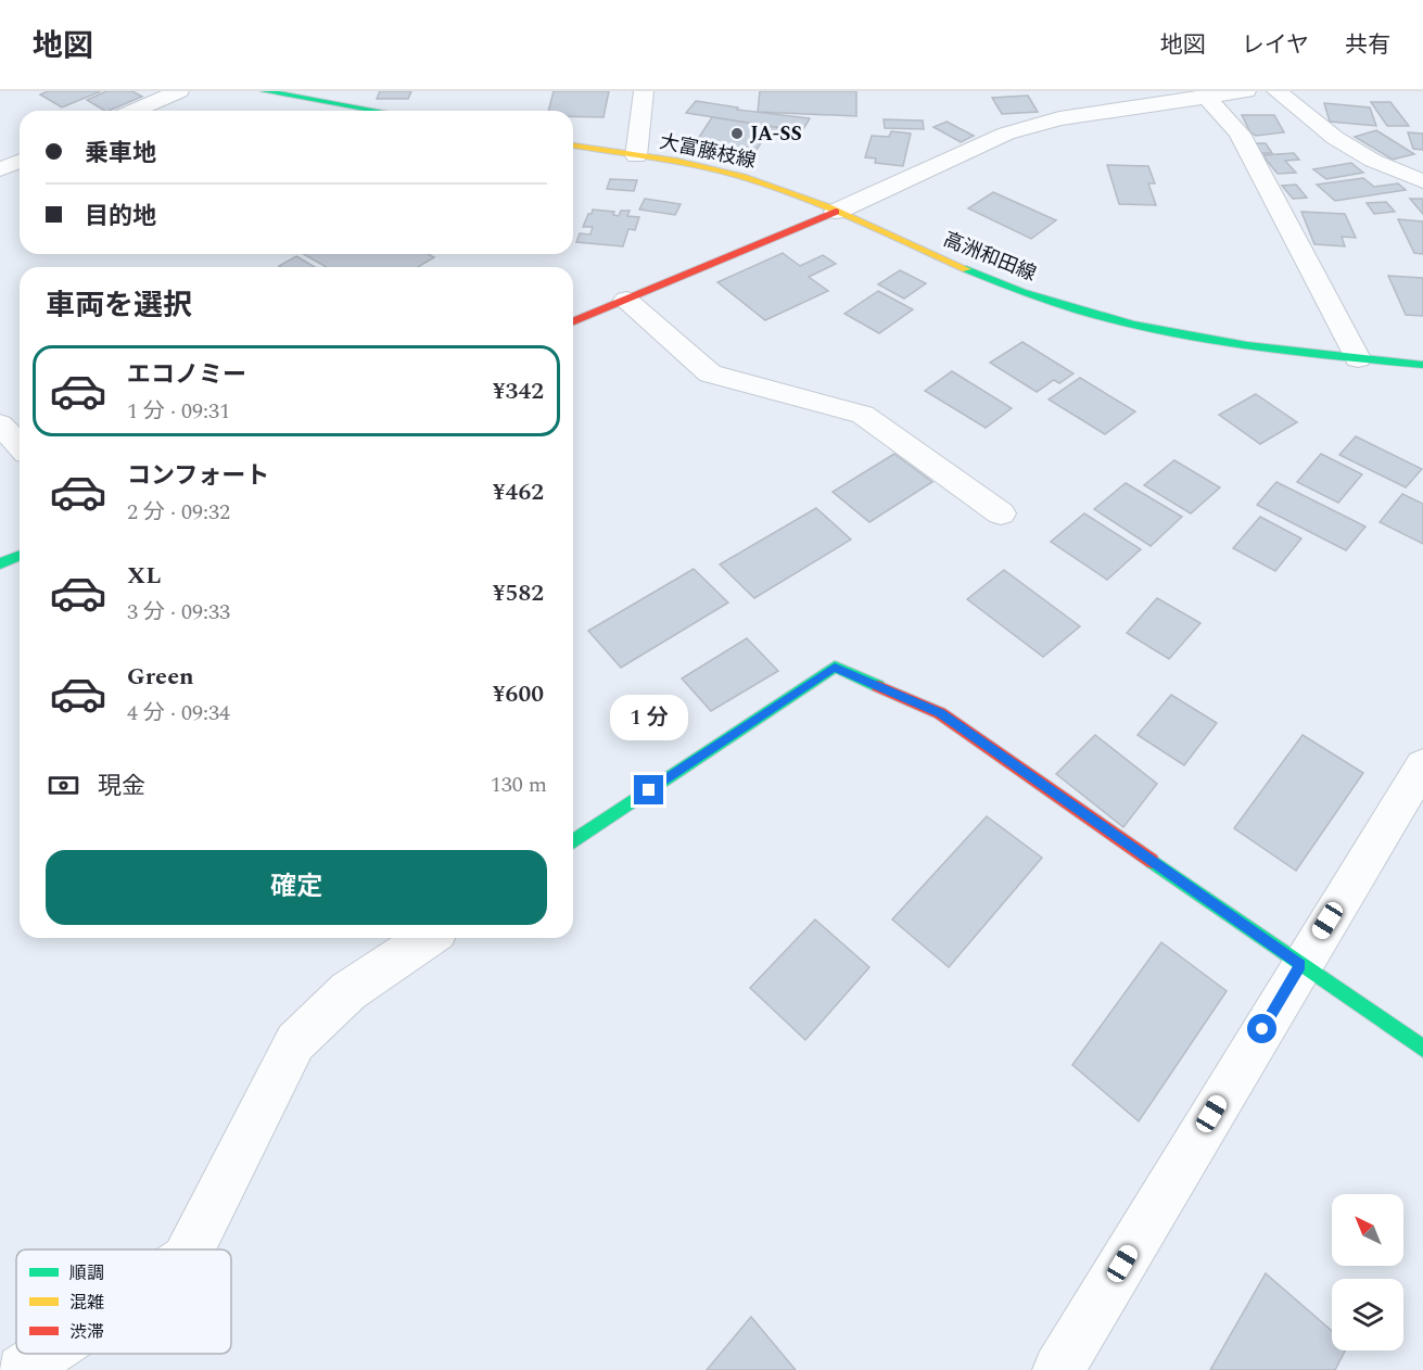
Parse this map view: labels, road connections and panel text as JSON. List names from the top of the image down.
{
  "streets": {
    "main road": ["大富藤枝線", "高洲和田線"]
  },
  "crossings": [
    ["大富藤枝線", "高洲和田線"]
  ],
  "places": ["JA-SS"],
  "legend": ["順調", "混雑", "渋滞"],
  "north": "top left",
  "page": {
    "header": "地図",
    "nav": ["地図", "レイヤ", "共有"],
    "banner": ["乗車地", "目的地"],
    "heading": "車両を選択",
    "list": [
      {
        "name": "エコノミー",
        "note": "1 分 · 09:31",
        "value": "¥342"
      },
      {
        "name": "コンフォート",
        "note": "2 分 · 09:32",
        "value": "¥462"
      },
      {
        "name": "XL",
        "note": "3 分 · 09:33",
        "value": "¥582"
      },
      {
        "name": "Green",
        "note": "4 分 · 09:34",
        "value": "¥600"
      }
    ],
    "bubble": "1 分",
    "pay": ["現金", "130 m"],
    "buttons": "確定"
  }
}
